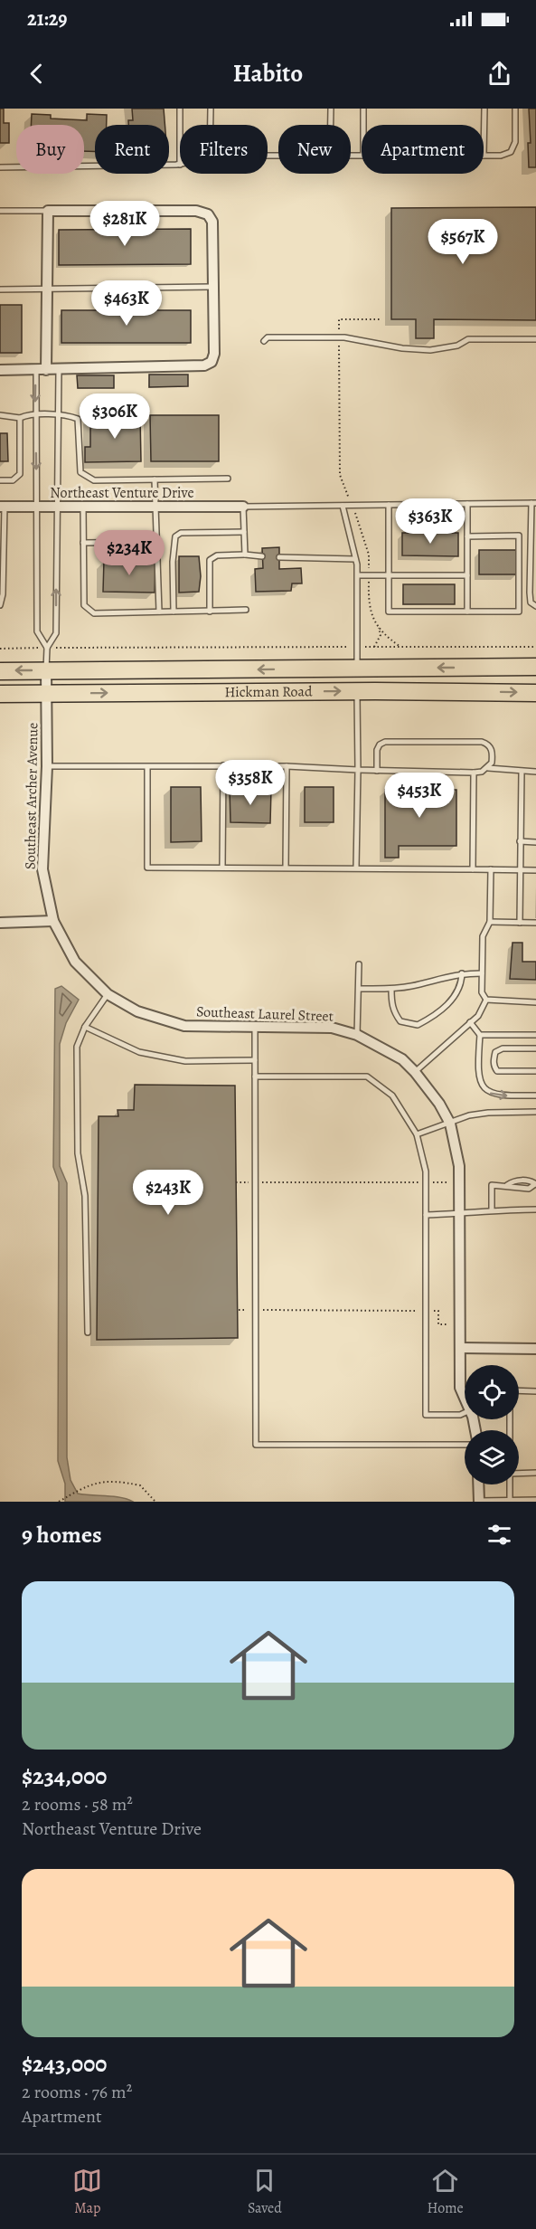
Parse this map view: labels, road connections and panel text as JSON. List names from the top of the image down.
{
  "streets": {
    "highway": ["Hickman Road"],
    "street": ["Northeast Venture Drive", "Southeast Archer Avenue", "Southeast Laurel Street"]
  },
  "crossings": [
    ["Hickman Road", "Southeast Archer Avenue"],
    ["Southeast Archer Avenue", "Southeast Laurel Street"]
  ],
  "page": {
    "status": "21:29",
    "header": "Habito",
    "chip": [
      "Buy",
      "Rent",
      "Filters",
      "New",
      "Apartment"
    ],
    "price": [
      "$281K",
      "$567K",
      "$463K",
      "$306K",
      "$363K",
      "$234K",
      "$358K",
      "$453K",
      "$243K"
    ],
    "heading": "9 homes",
    "list": [
      {
        "name": "$234,000",
        "note": "2 rooms · 58 m² · Northeast Venture Drive"
      },
      {
        "name": "$243,000",
        "note": "2 rooms · 76 m² · Apartment"
      }
    ],
    "tabs": ["Map", "Saved", "Home"]
  }
}
